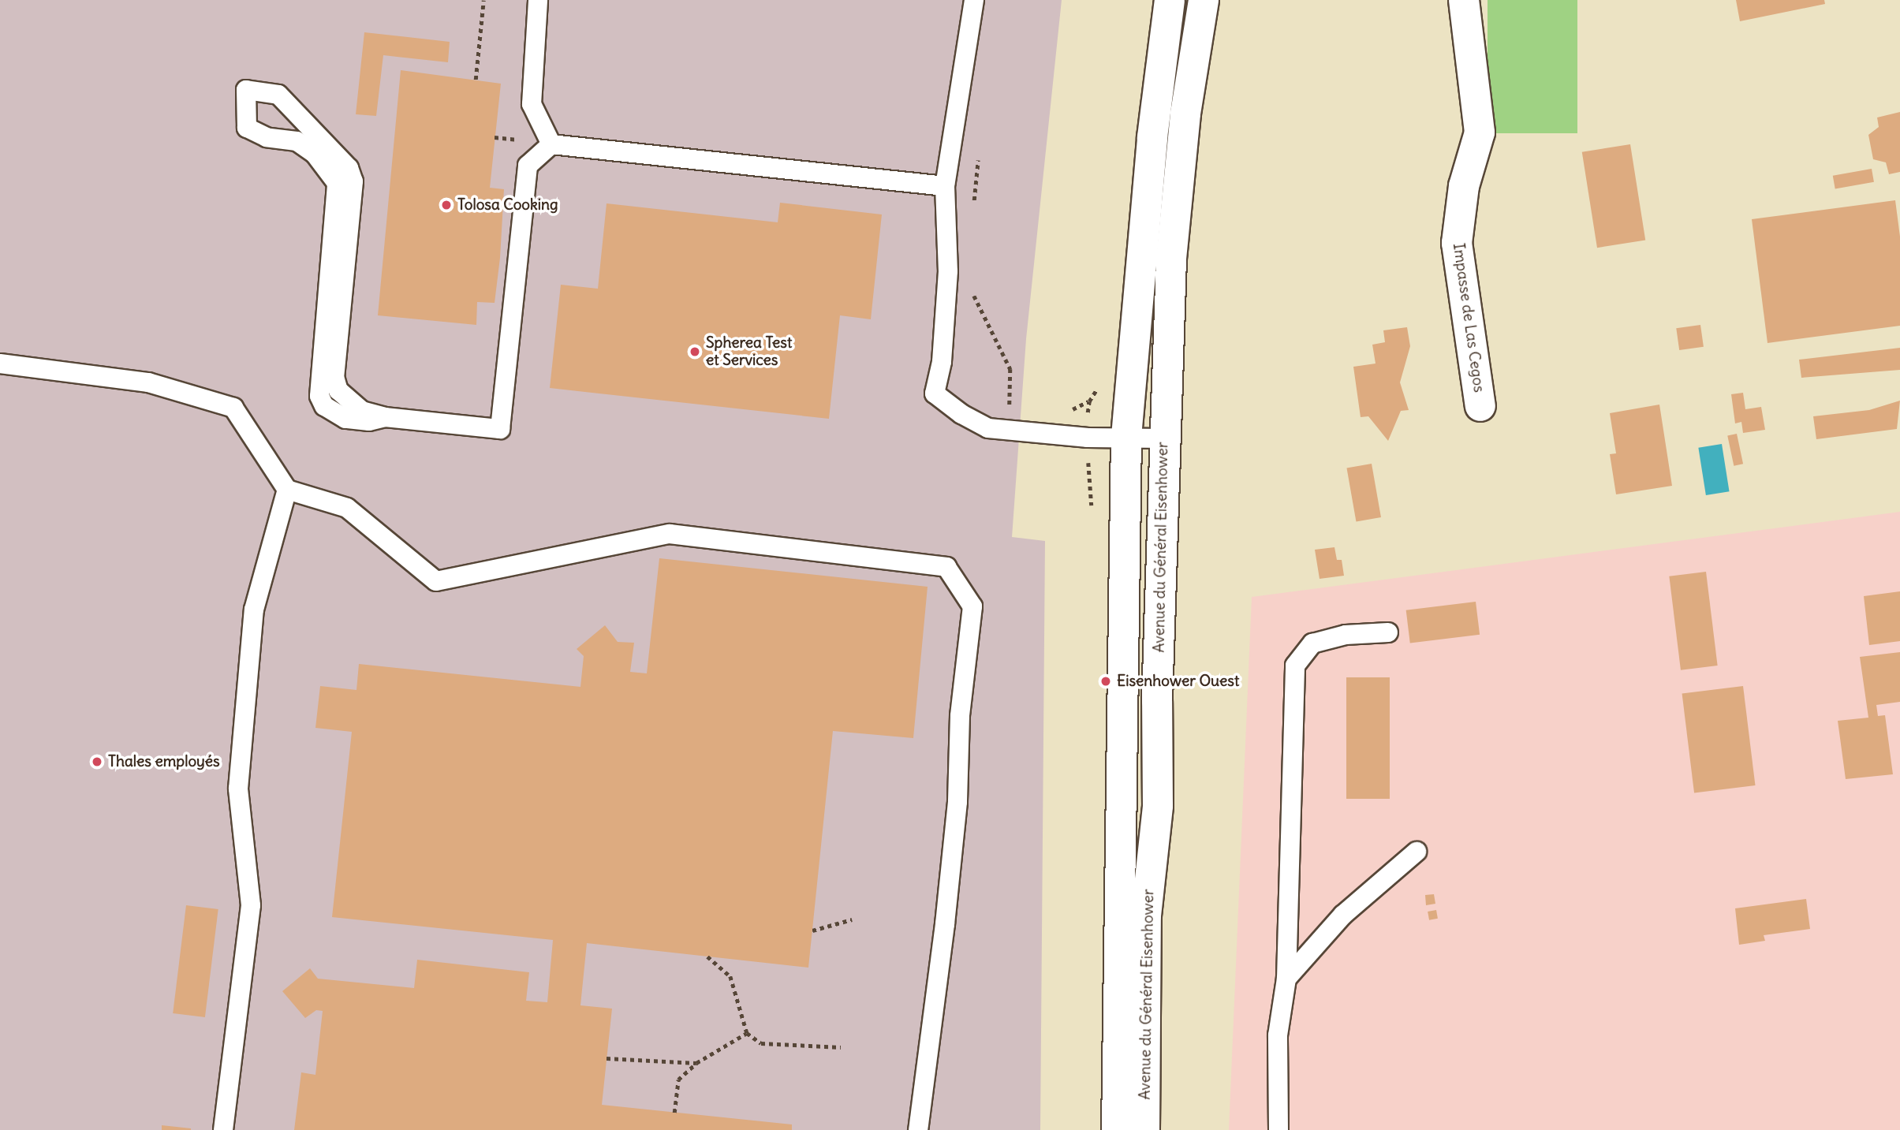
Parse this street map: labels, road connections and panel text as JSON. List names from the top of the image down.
{
  "streets": {
    "main road": ["Impasse de Las Cegos", "Avenue du Général Eisenhower"]
  },
  "places": [
    "Tolosa Cooking",
    "Spherea Test et Services",
    "Eisenhower Ouest",
    "Thales employés"
  ]
}
